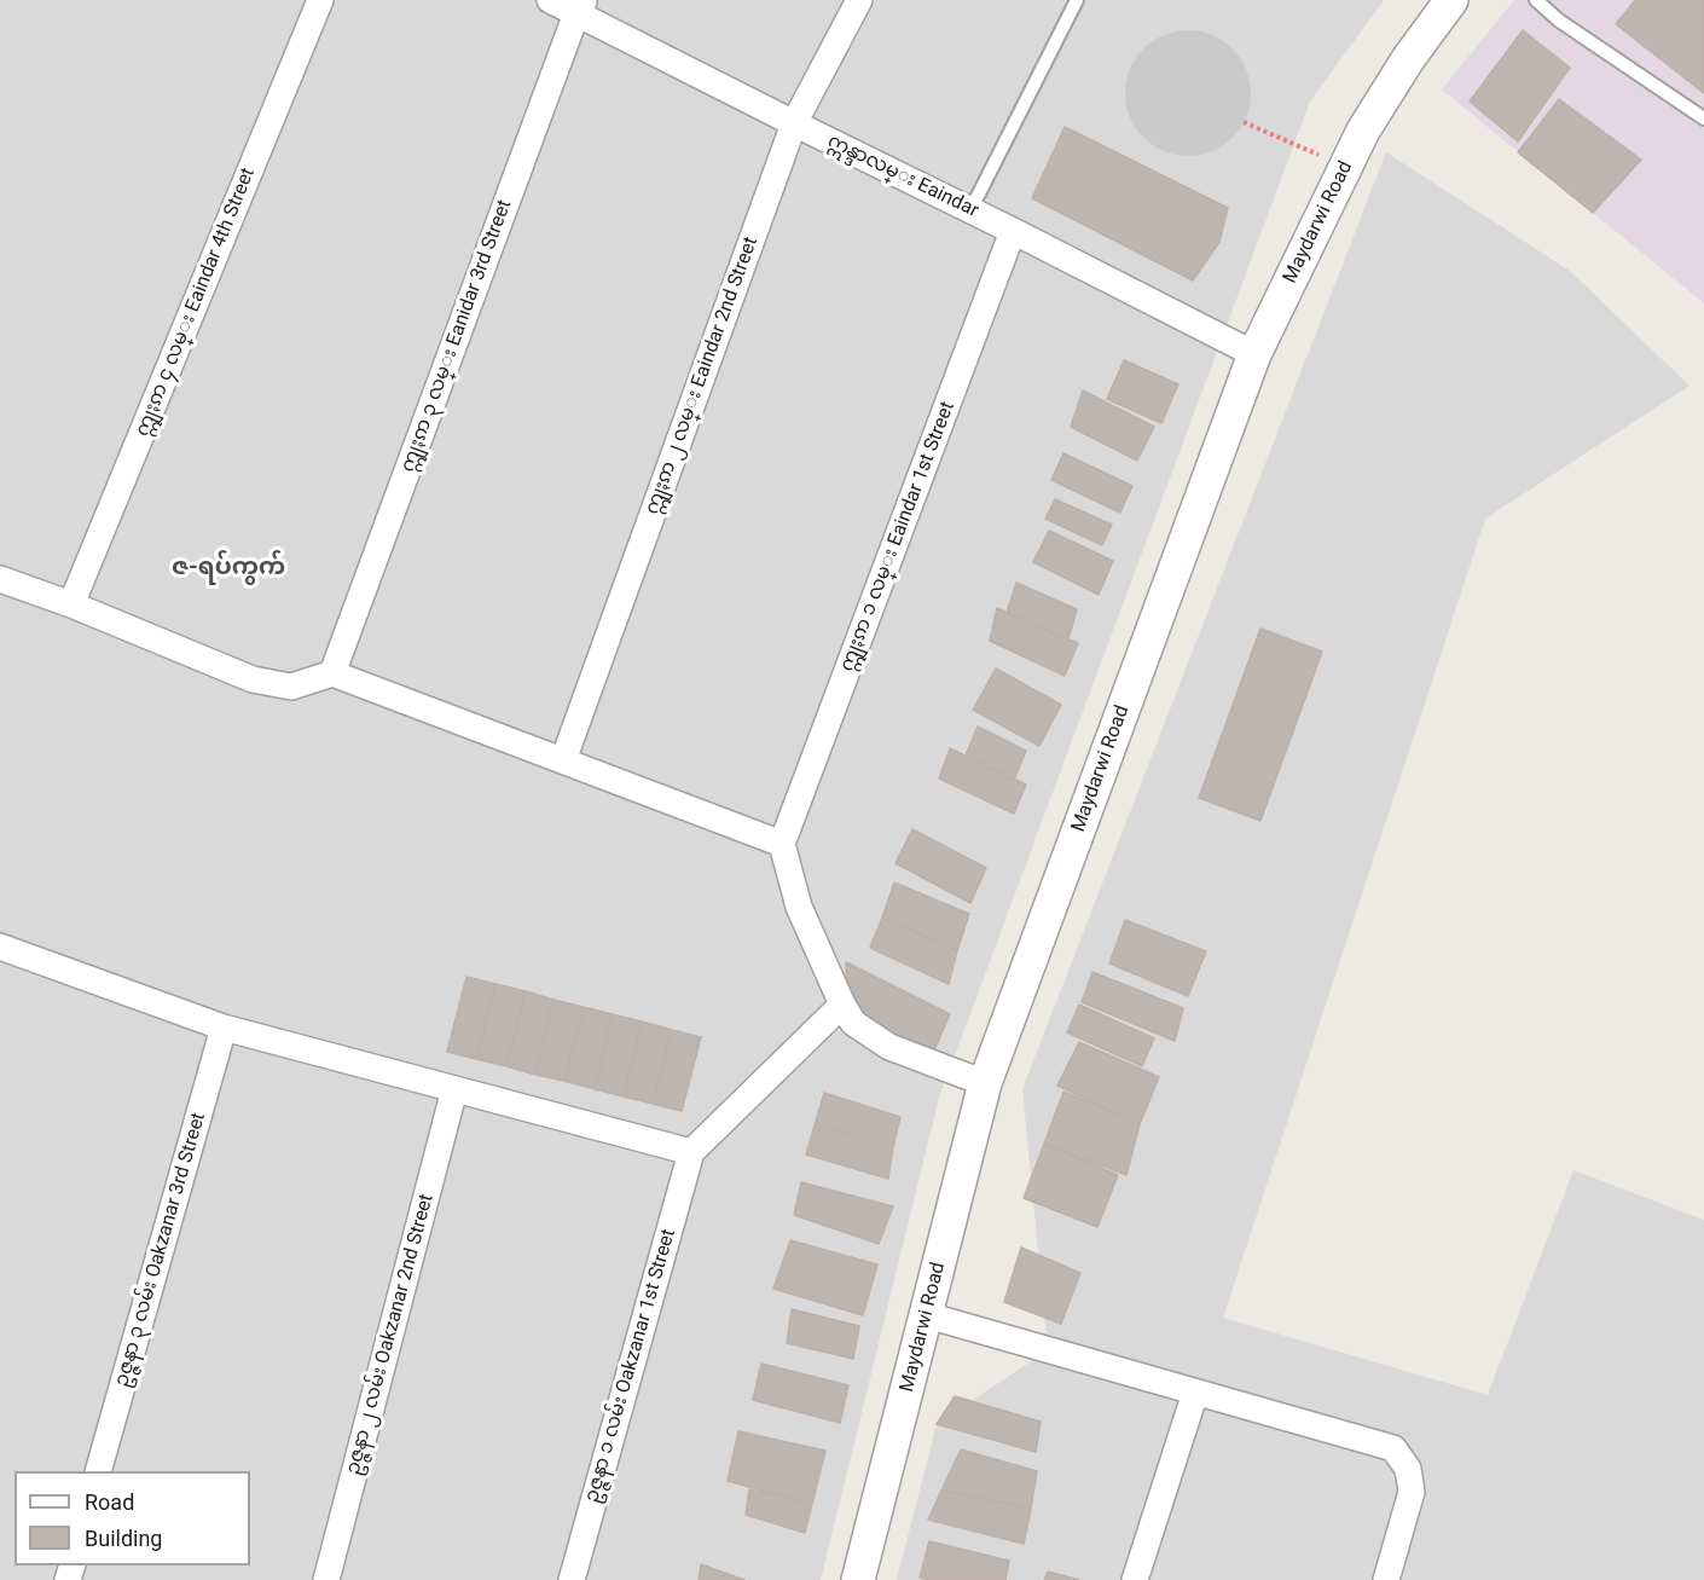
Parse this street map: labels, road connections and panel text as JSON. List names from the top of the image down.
{
  "streets": {
    "street": [
      "ဣန္ဒာလမ္း Eaindar",
      "Maydarwi Road",
      "ဣျႏၵာ ၄ လမ္း Eaindar 4th Street",
      "ဣျႏၵာ ၃ လမ္း Eanidar 3rd Street",
      "ဣျႏၵာ ၂ လမ္း Eaindar 2nd Street",
      "ဣျႏၵာ ၁ လမ္း Eaindar 1st Street",
      "ဥဇ္ဇနာ ၃ လမ်း Oakzanar 3rd Street",
      "ဥဇ္ဇနာ ၂ လမ်း Oakzanar 2nd Street",
      "ဥဇ္ဇနာ ၁ လမ်း Oakzanar 1st Street"
    ]
  },
  "crossings": [
    ["ဣန္ဒာလမ္း Eaindar", "Maydarwi Road"],
    ["ဣန္ဒာလမ္း Eaindar", "ဣျႏၵာ ၃ လမ္း Eanidar 3rd Street"],
    ["ဣန္ဒာလမ္း Eaindar", "ဣျႏၵာ ၂ လမ္း Eaindar 2nd Street"],
    ["ဣန္ဒာလမ္း Eaindar", "ဣျႏၵာ ၁ လမ္း Eaindar 1st Street"]
  ],
  "districts": ["ဇ-ရပ်ကွက်"],
  "legend": ["Road", "Building"]
}
